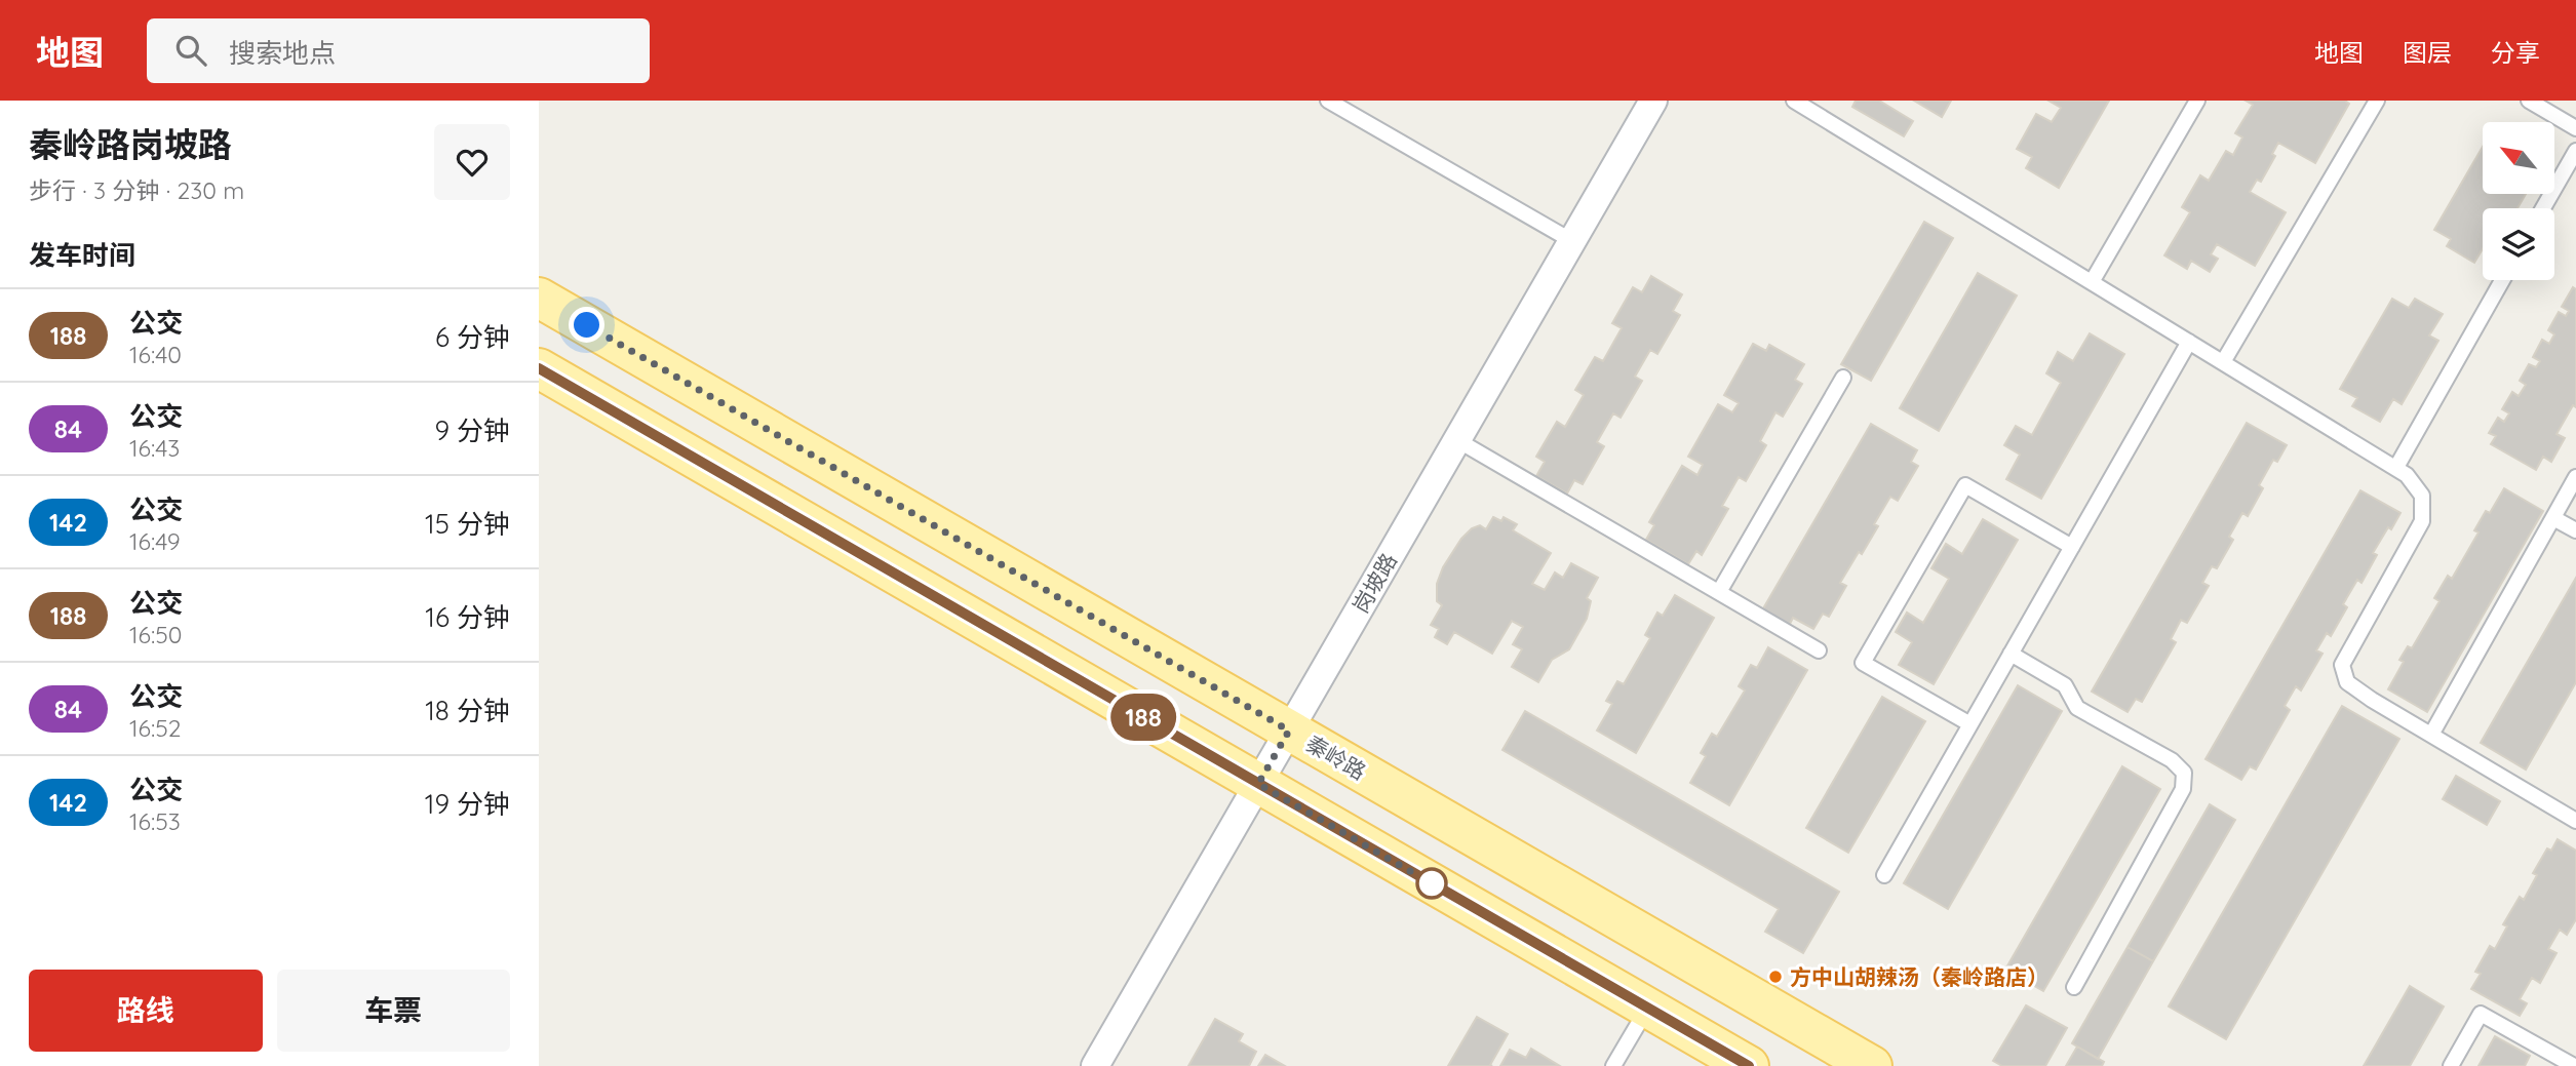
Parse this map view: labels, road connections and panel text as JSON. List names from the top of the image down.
{
  "streets": {
    "main road": ["秦岭路"],
    "street": ["岗坡路"]
  },
  "crossings": [
    ["岗坡路", "秦岭路"]
  ],
  "places": ["方中山胡辣汤（秦岭路店）"],
  "lines": ["bus line 188"],
  "north": "top left",
  "page": {
    "header": "地图",
    "search": "搜索地点",
    "nav": ["地图", "图层", "分享"],
    "heading": [
      ["秦岭路岗坡路", "步行 · 3 分钟 · 230 m"],
      "发车时间"
    ],
    "on_map": "188",
    "list": [
      {
        "mark": "188",
        "name": "公交",
        "note": "16:40",
        "value": "6 分钟"
      },
      {
        "mark": "84",
        "name": "公交",
        "note": "16:43",
        "value": "9 分钟"
      },
      {
        "mark": "142",
        "name": "公交",
        "note": "16:49",
        "value": "15 分钟"
      },
      {
        "mark": "188",
        "name": "公交",
        "note": "16:50",
        "value": "16 分钟"
      },
      {
        "mark": "84",
        "name": "公交",
        "note": "16:52",
        "value": "18 分钟"
      },
      {
        "mark": "142",
        "name": "公交",
        "note": "16:53",
        "value": "19 分钟"
      }
    ],
    "buttons": ["路线", "车票"]
  }
}
